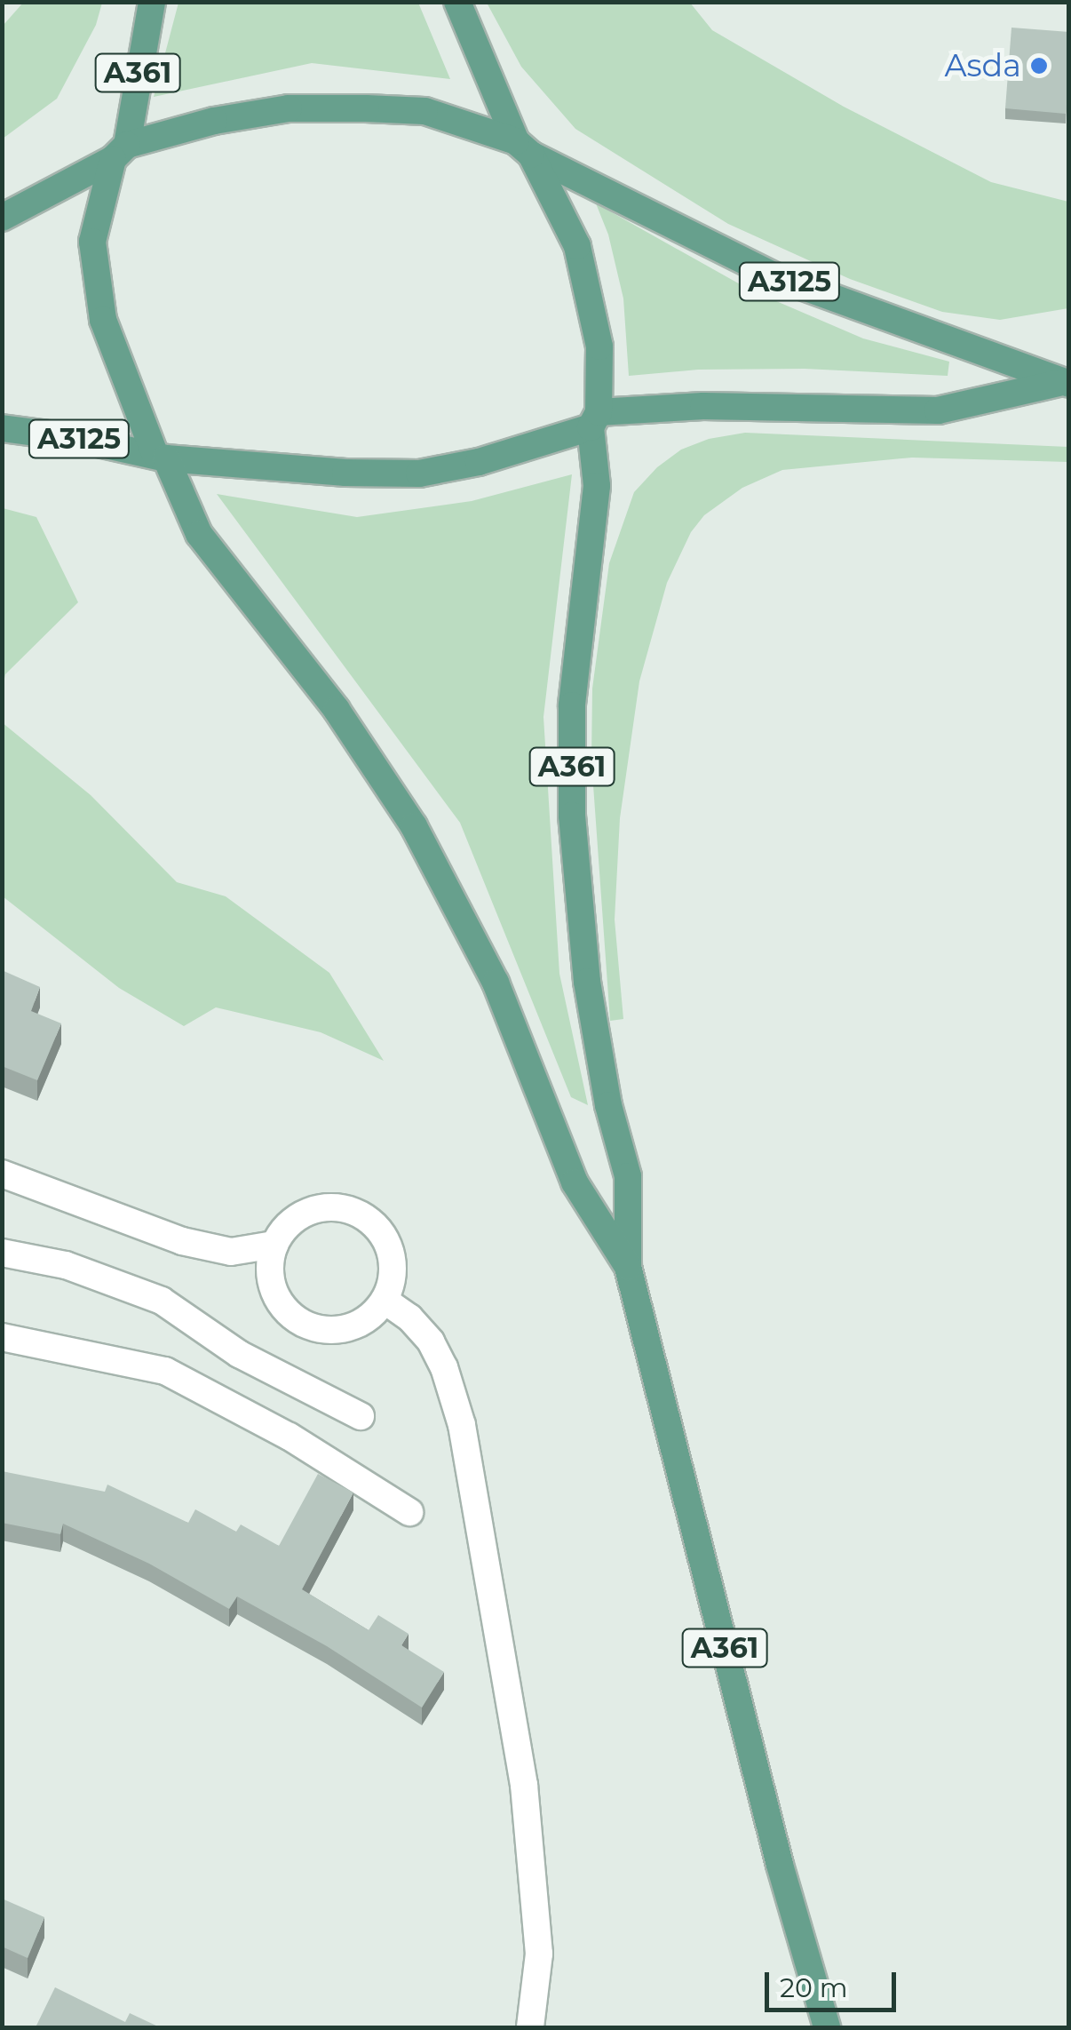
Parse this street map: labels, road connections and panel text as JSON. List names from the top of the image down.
{
  "streets": {
    "main road": ["A361", "A3125"]
  },
  "crossings": [
    ["A361", "A3125"]
  ],
  "places": ["Asda"],
  "scale_bar": "20 m"
}
